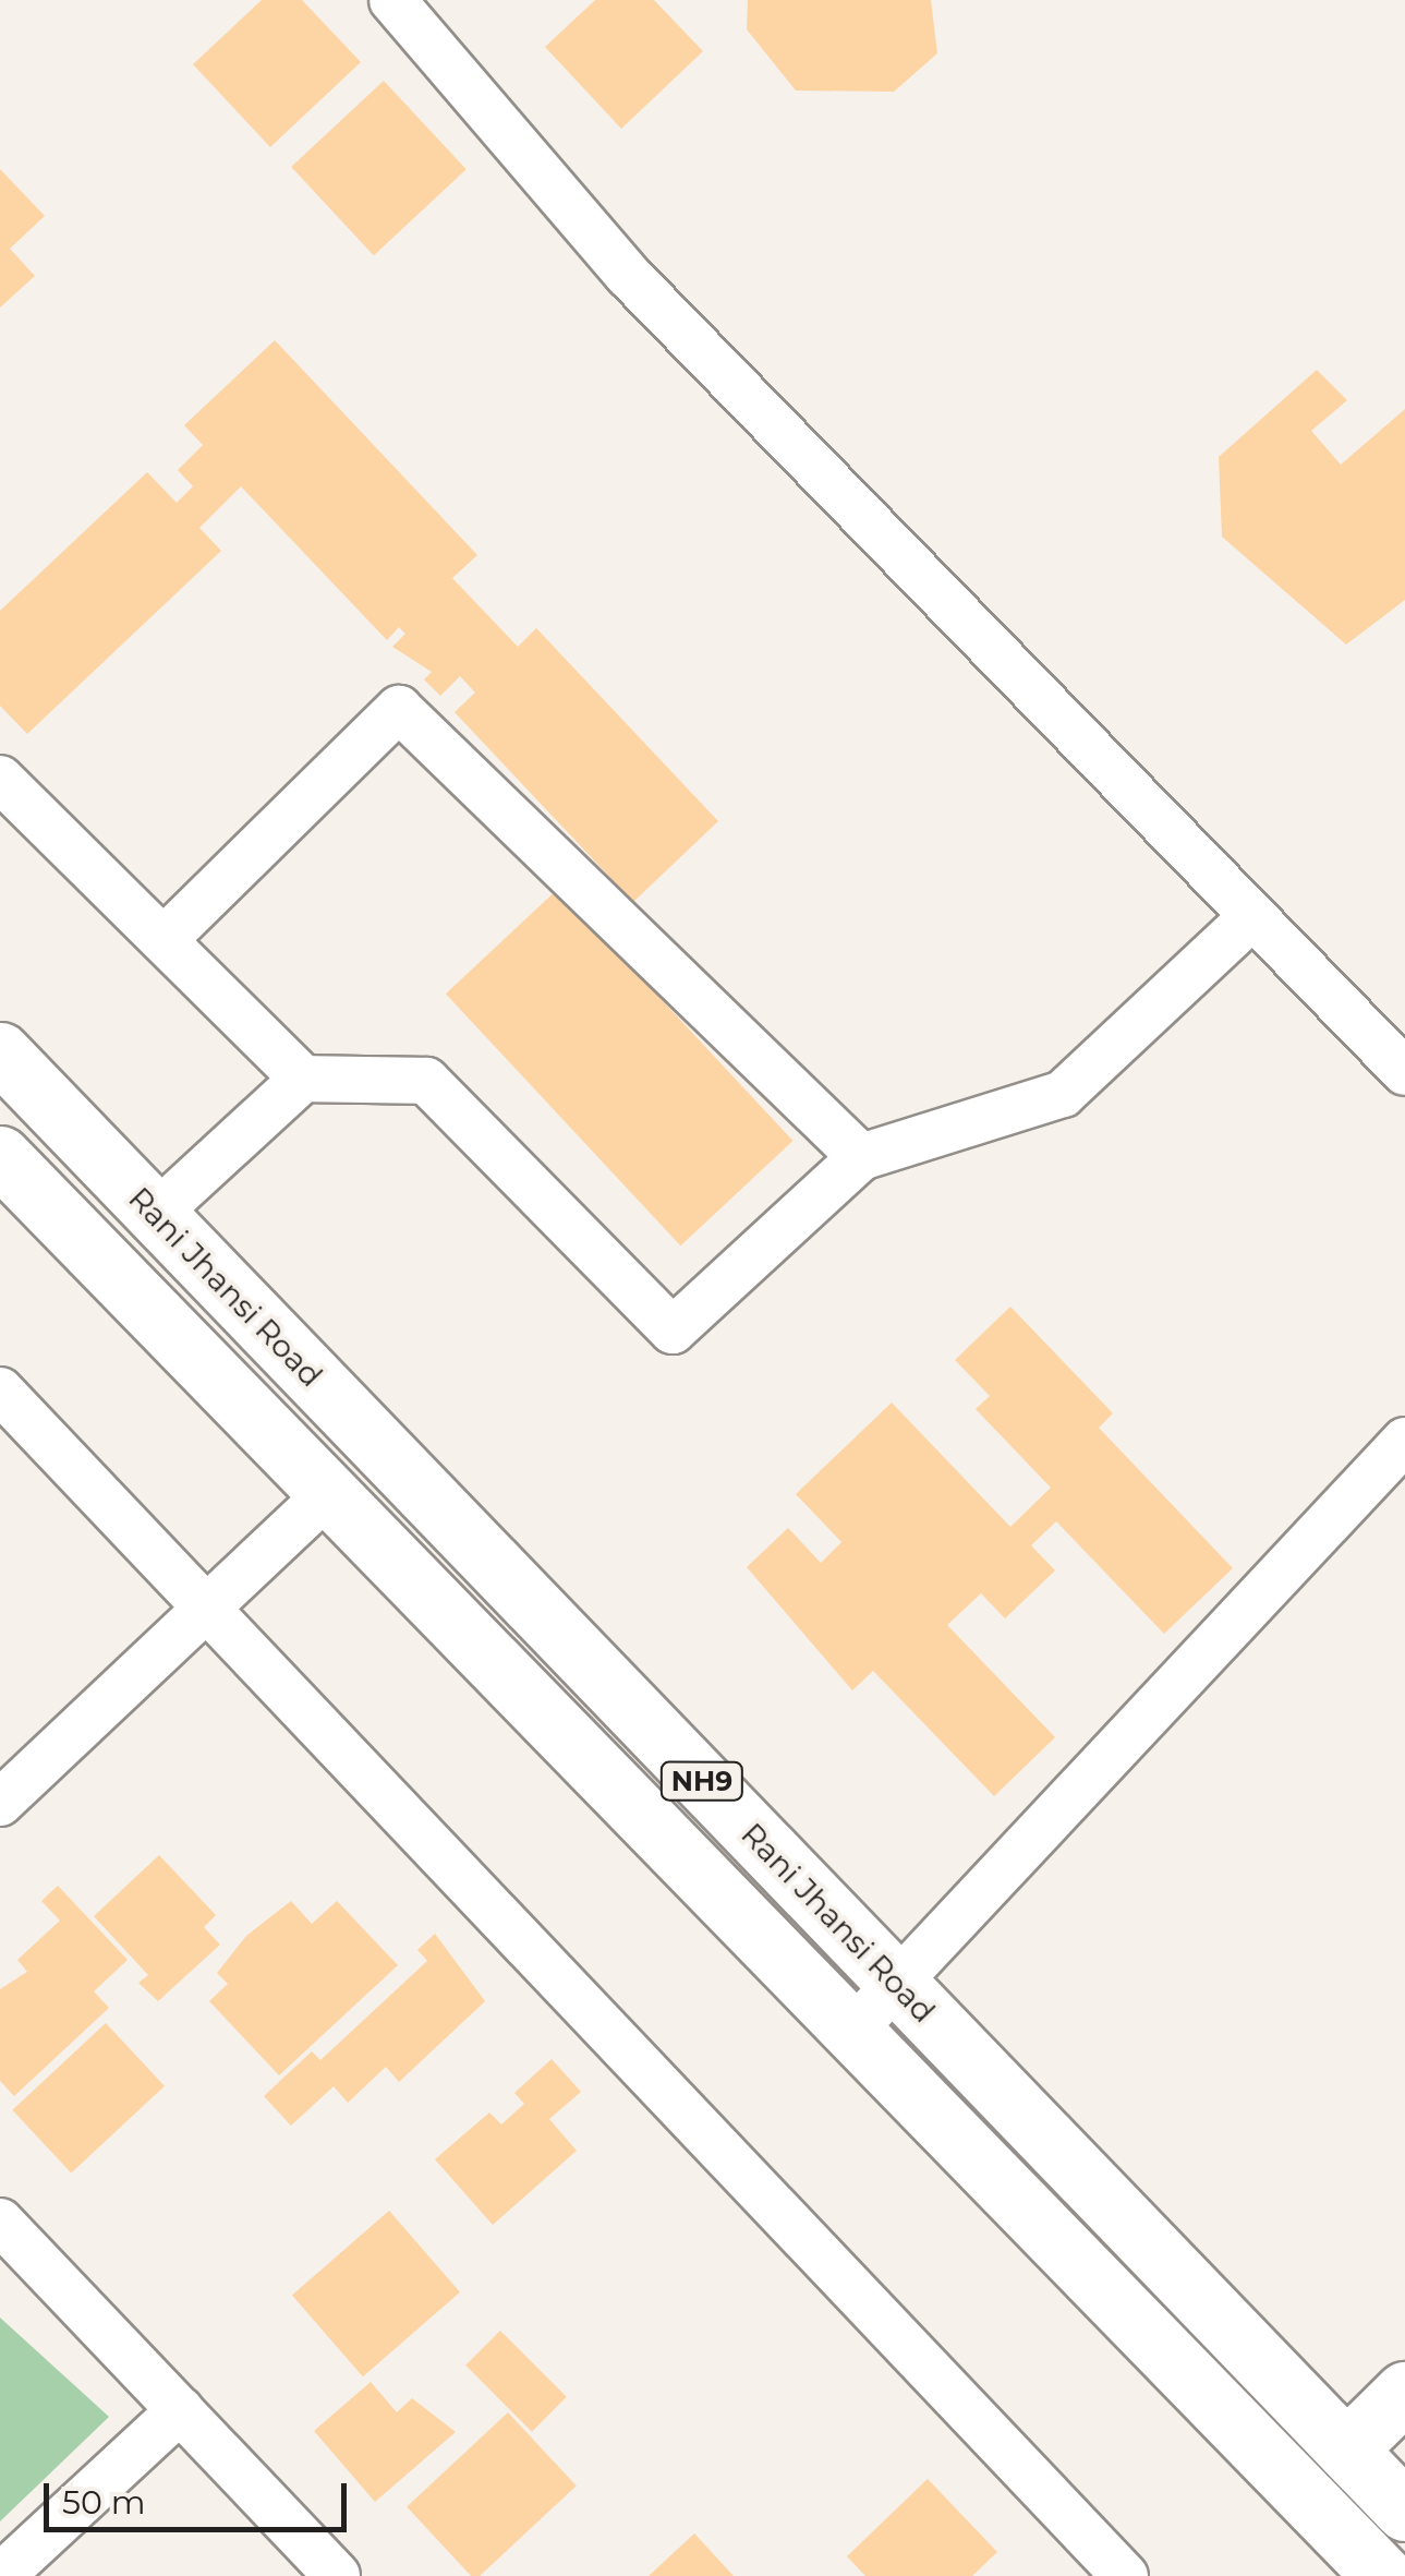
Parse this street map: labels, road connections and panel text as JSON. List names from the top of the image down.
{
  "streets": {
    "main road": ["Rani Jhansi Road", "NH9"]
  },
  "scale_bar": "50 m"
}
